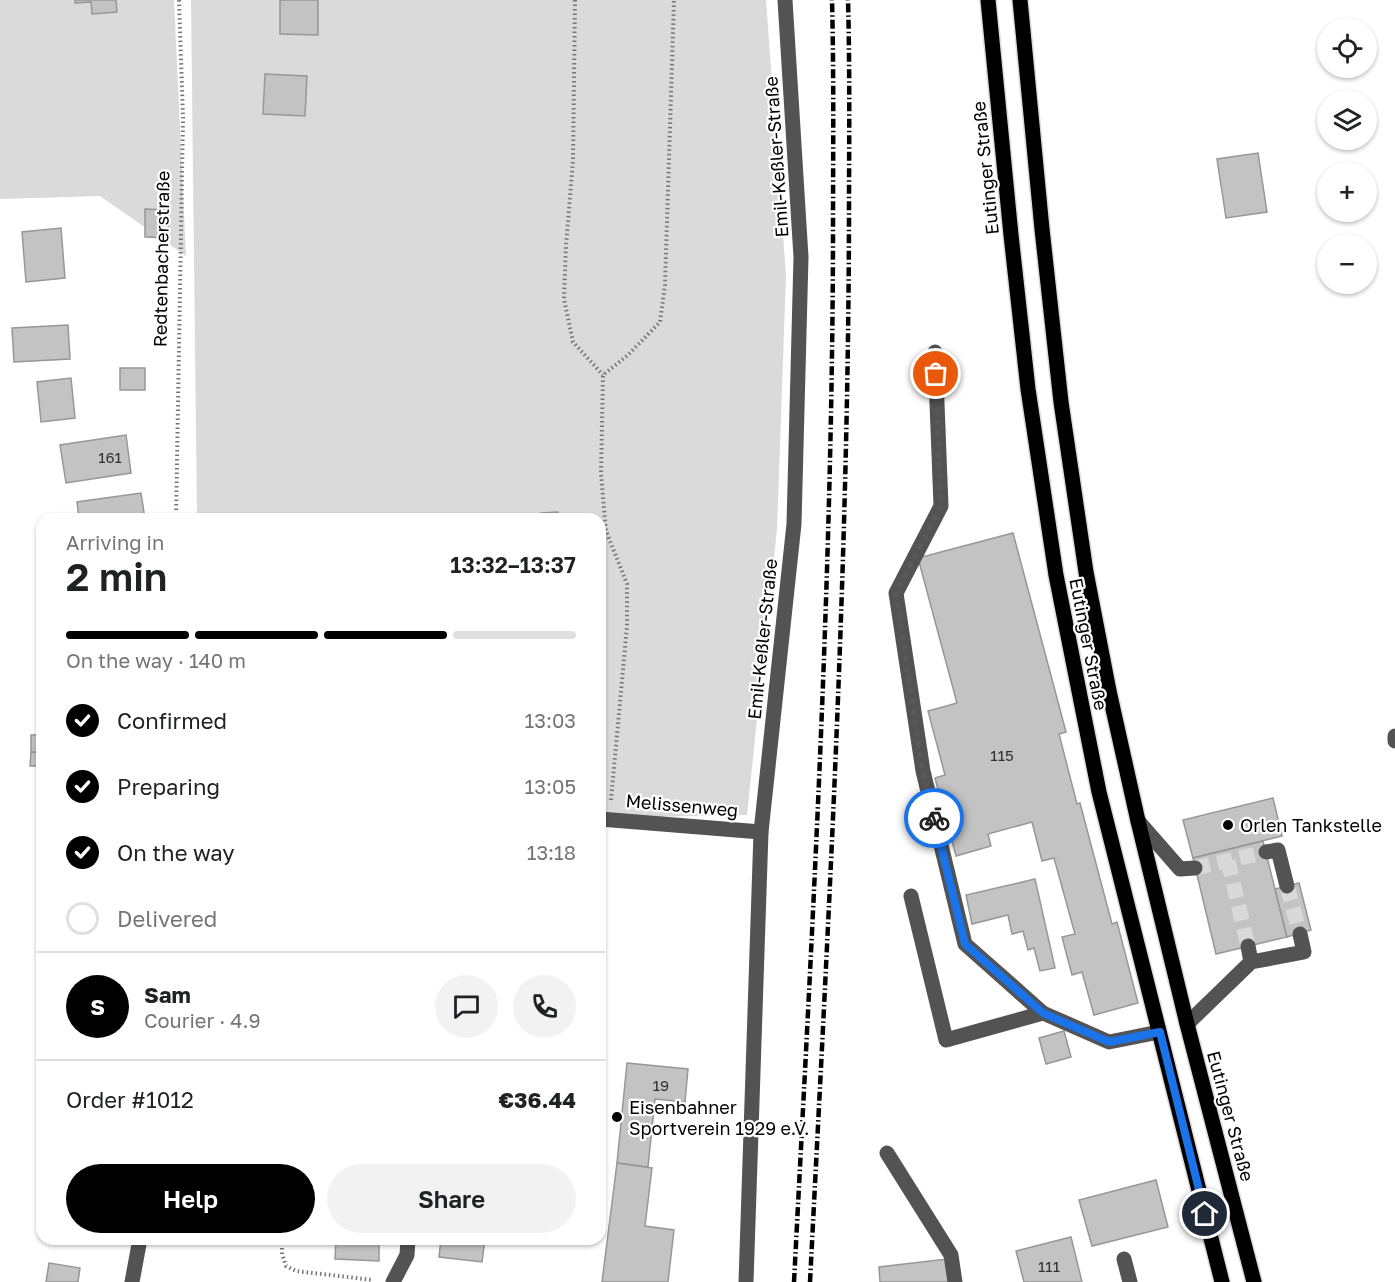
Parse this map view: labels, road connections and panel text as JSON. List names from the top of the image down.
{
  "streets": {
    "main road": ["Eutinger Straße"],
    "street": ["Emil-Keßler-Straße", "Melissenweg"],
    "path": ["Redtenbacherstraße"]
  },
  "crossings": [
    ["Emil-Keßler-Straße", "Melissenweg"]
  ],
  "places": ["Orlen Tankstelle", "Eisenbahner Sportverein 1929 e.V."],
  "house_numbers": [
    "161",
    "115",
    "19",
    "111"
  ],
  "page": {
    "map_buttons": ["+", "−"],
    "heading": ["2 min", "Arriving in", "13:32–13:37"],
    "panel": [
      "Sam",
      "Courier · 4.9",
      "Order #1012",
      "€36.44"
    ],
    "bar": "On the way · 140 m",
    "list": [
      ["Confirmed", "13:03"],
      ["Preparing", "13:05"],
      ["On the way", "13:18"],
      "Delivered"
    ],
    "round": "S",
    "buttons": ["Help", "Share"]
  }
}
